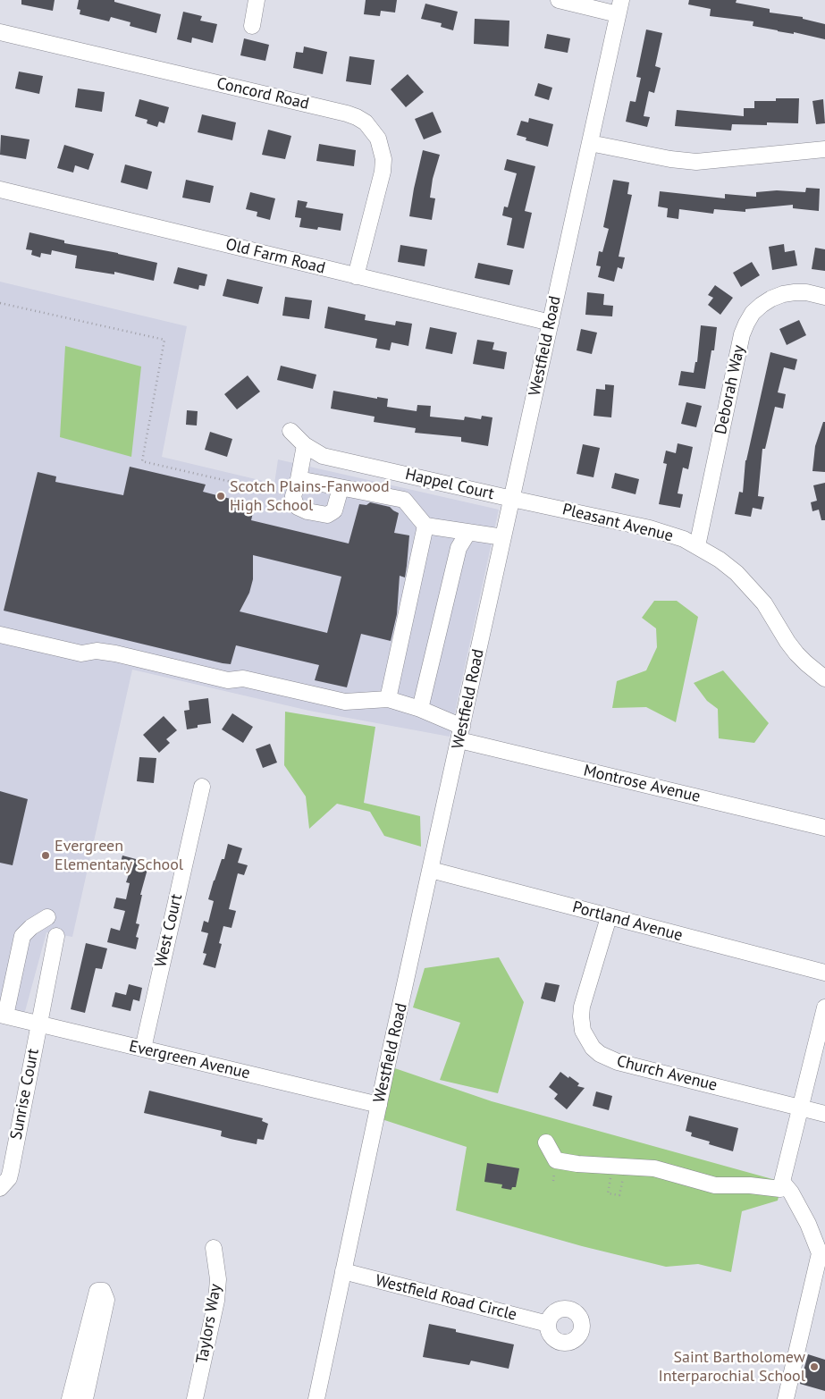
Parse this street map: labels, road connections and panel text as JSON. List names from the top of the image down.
{
  "streets": {
    "street": [
      "Concord Road",
      "Old Farm Road",
      "Westfield Road",
      "Deborah Way",
      "Happel Court",
      "Pleasant Avenue",
      "Montrose Avenue",
      "Portland Avenue",
      "West Court",
      "Evergreen Avenue",
      "Church Avenue",
      "Sunrise Court",
      "Westfield Road Circle",
      "Taylors Way"
    ]
  },
  "crossings": [
    ["Concord Road", "Old Farm Road"],
    ["Old Farm Road", "Westfield Road"],
    ["Westfield Road", "Happel Court"],
    ["Westfield Road", "Pleasant Avenue"],
    ["Westfield Road", "Montrose Avenue"],
    ["Westfield Road", "Portland Avenue"],
    ["Westfield Road", "Evergreen Avenue"],
    ["Westfield Road", "Westfield Road Circle"],
    ["Deborah Way", "Pleasant Avenue"],
    ["Happel Court", "Pleasant Avenue"],
    ["Portland Avenue", "Church Avenue"],
    ["West Court", "Evergreen Avenue"],
    ["Evergreen Avenue", "Sunrise Court"]
  ],
  "places": ["Scotch Plains-Fanwood High School", "Evergreen Elementary School", "Saint Bartholomew Interparochial School"]
}
